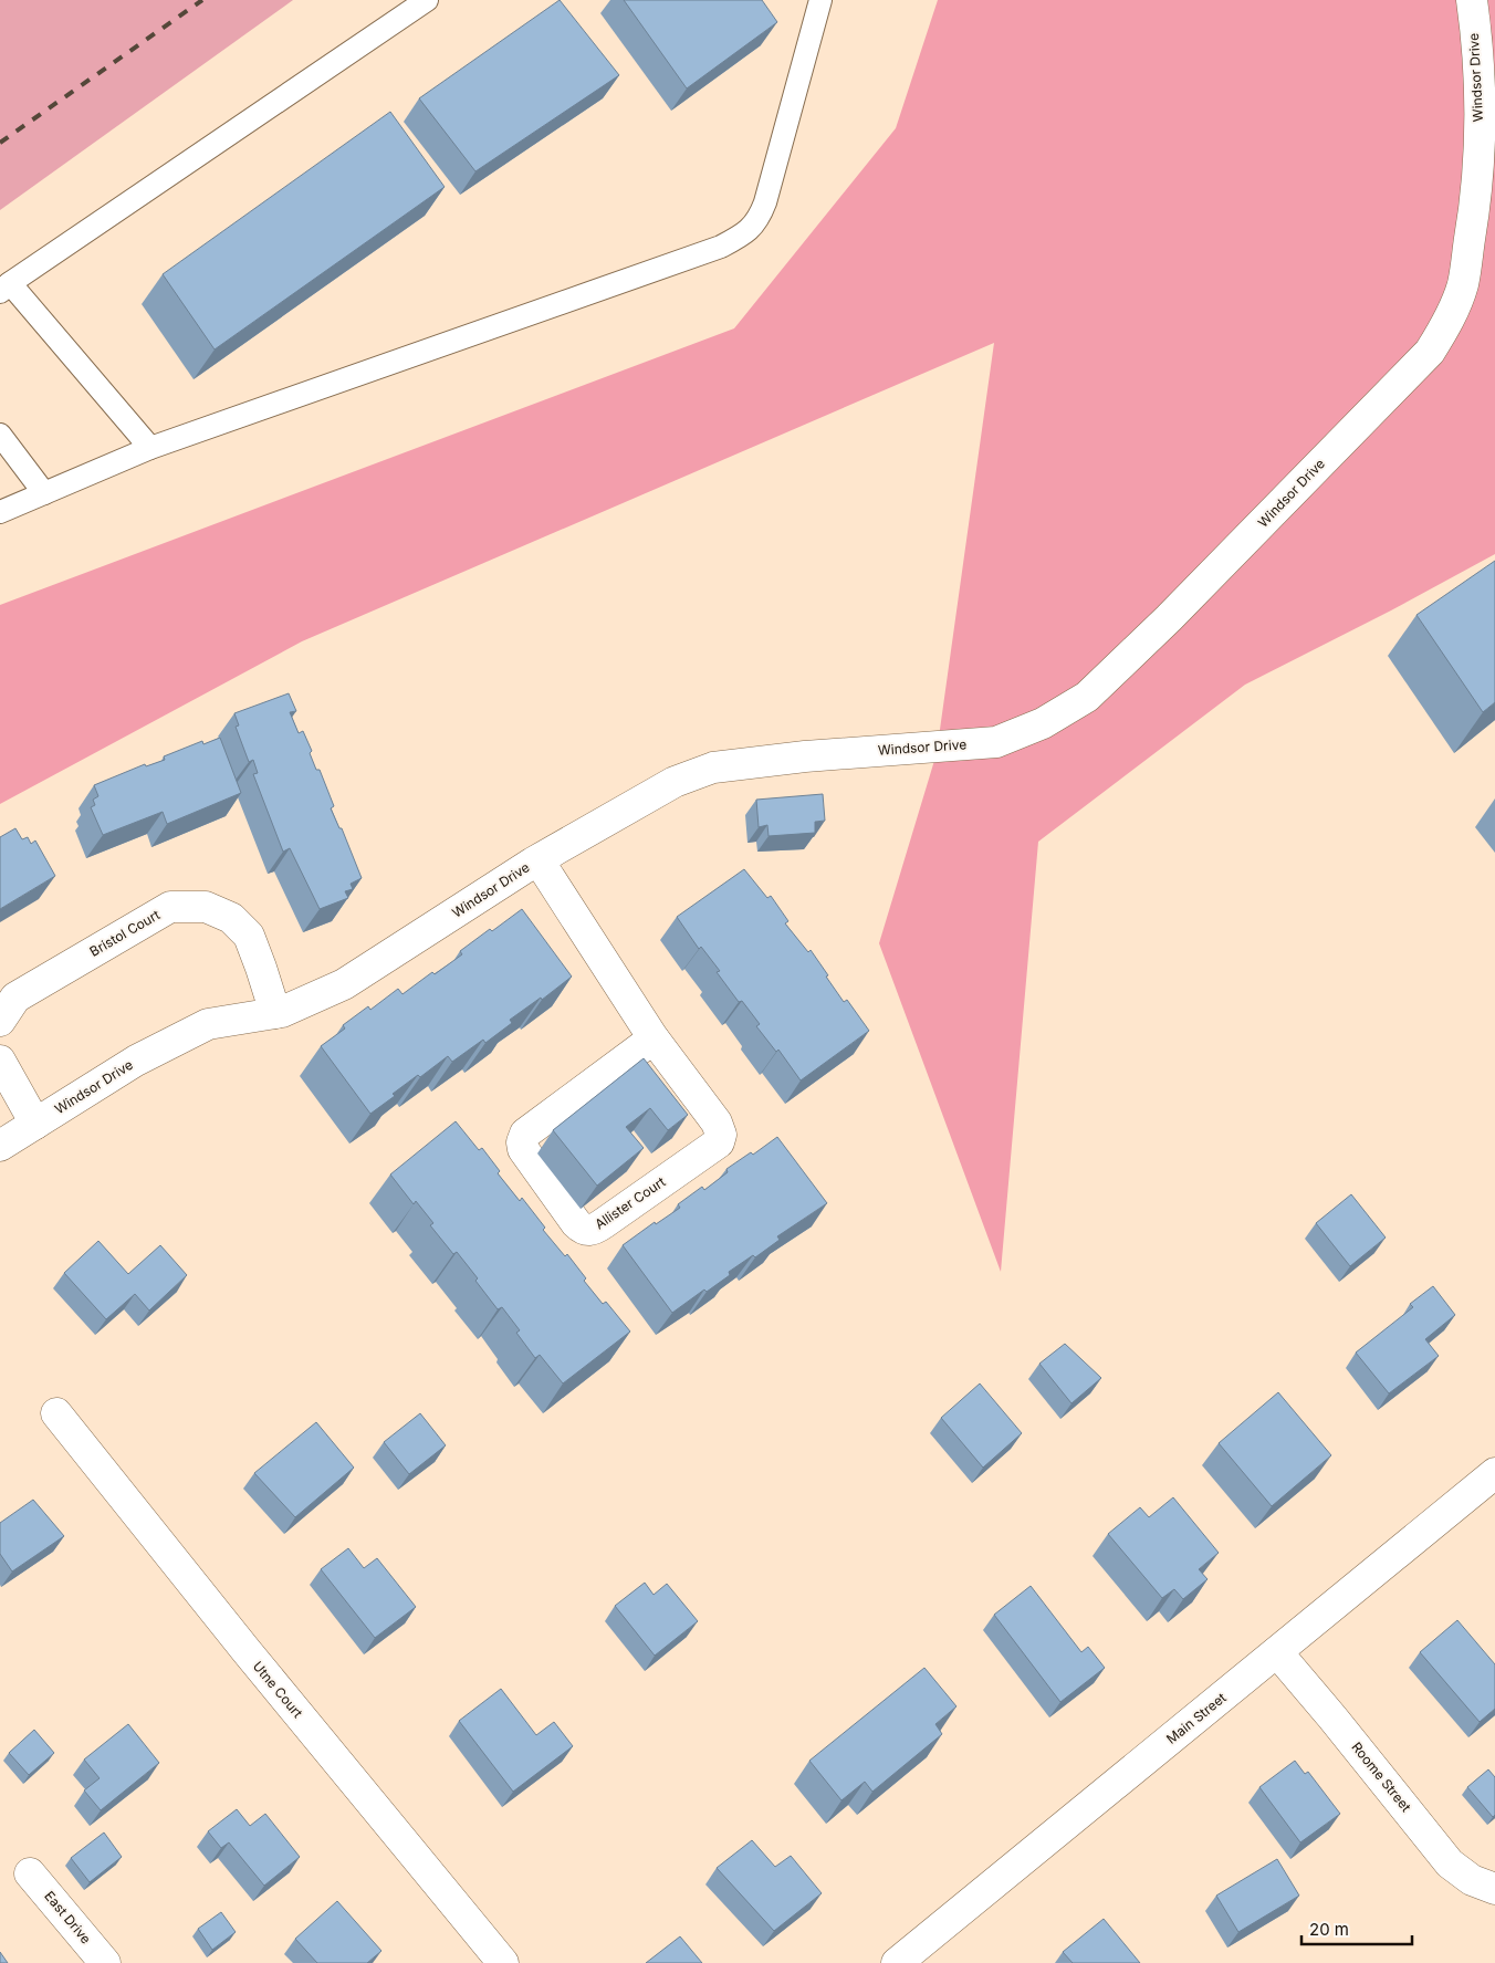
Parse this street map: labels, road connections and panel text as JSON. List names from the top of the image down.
{
  "streets": {
    "street": [
      "Windsor Drive",
      "Bristol Court",
      "Allister Court",
      "Utne Court",
      "Main Street",
      "Roome Street",
      "East Drive"
    ]
  },
  "crossings": [
    ["Windsor Drive", "Bristol Court"],
    ["Windsor Drive", "Allister Court"],
    ["Main Street", "Roome Street"]
  ],
  "scale_bar": "20 m"
}
